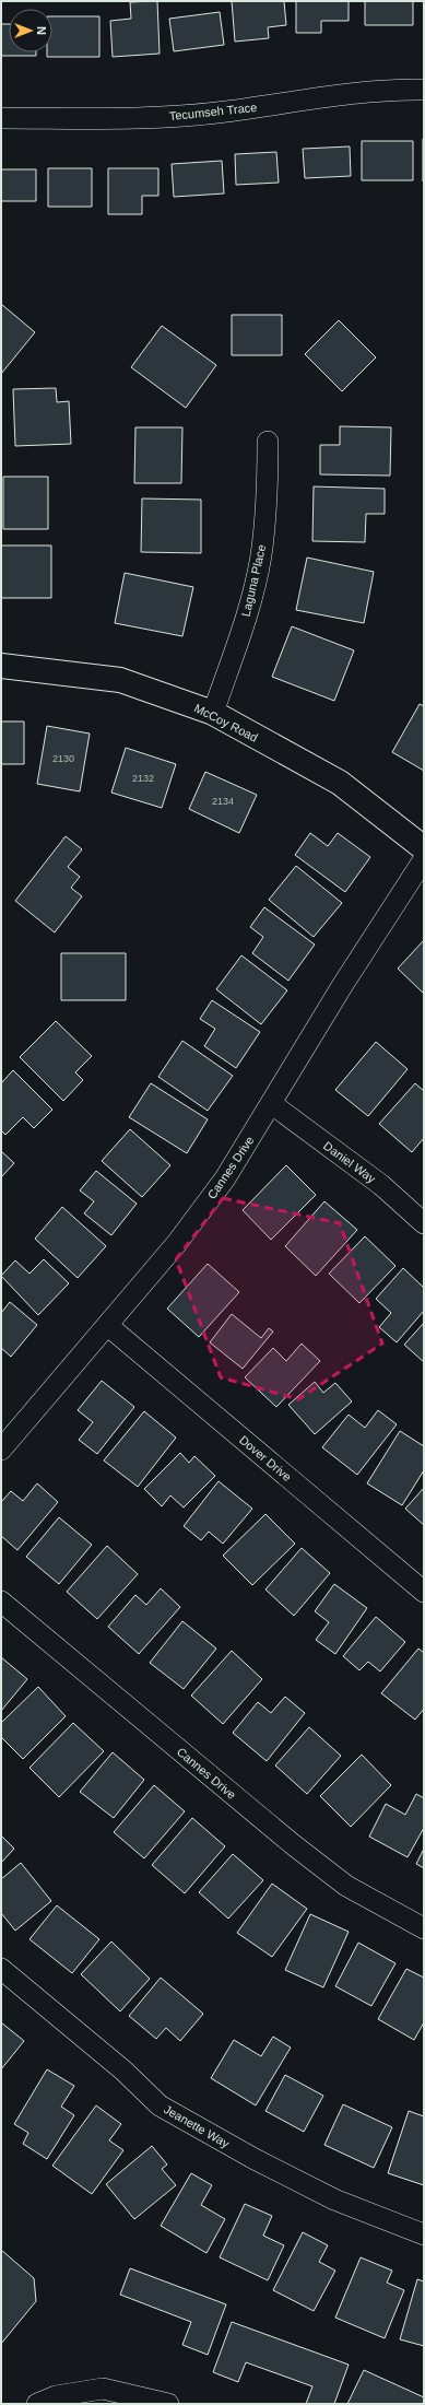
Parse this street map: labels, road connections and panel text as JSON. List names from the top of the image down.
{
  "streets": {
    "street": [
      "Tecumseh Trace",
      "Laguna Place",
      "McCoy Road",
      "Daniel Way",
      "Cannes Drive",
      "Dover Drive",
      "Jeanette Way"
    ]
  },
  "crossings": [
    ["Laguna Place", "McCoy Road"],
    ["Daniel Way", "Cannes Drive"],
    ["Cannes Drive", "Dover Drive"]
  ],
  "house_numbers": ["2130", "2132", "2134"],
  "north": "right"
}
